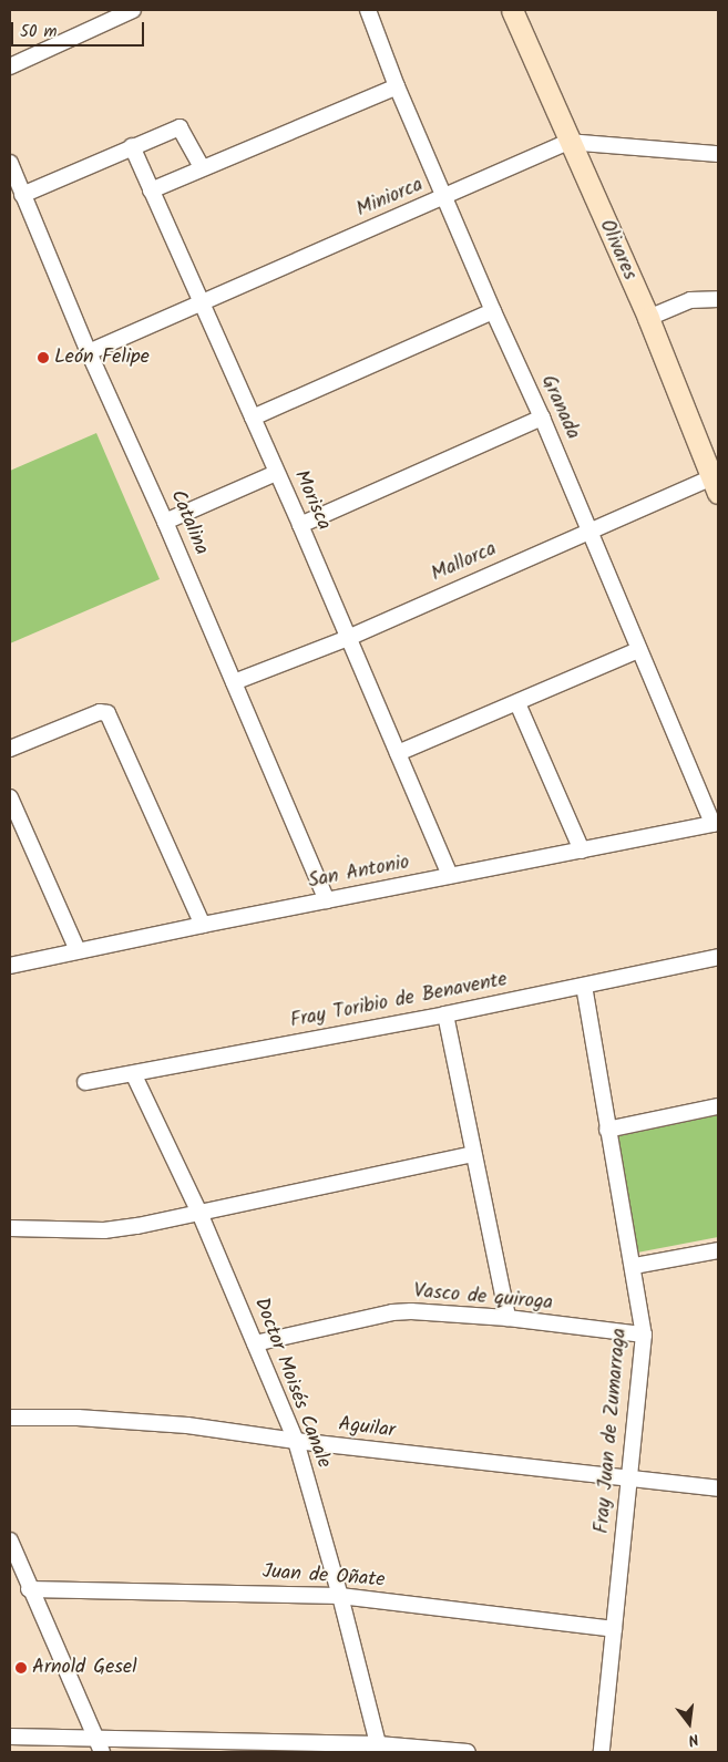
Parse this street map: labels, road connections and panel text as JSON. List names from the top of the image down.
{
  "streets": {
    "main road": ["Olivares"],
    "street": [
      "Miniorca",
      "Granada",
      "Morisca",
      "Catalina",
      "Mallorca",
      "San Antonio",
      "Fray Toribio de Benavente",
      "Vasco de quiroga",
      "Doctor Moisés Canale",
      "Aguilar",
      "Fray Juan de Zumarraga",
      "Juan de Oñate"
    ]
  },
  "crossings": [
    ["Miniorca", "Olivares"],
    ["Miniorca", "Granada"],
    ["Miniorca", "Morisca"],
    ["Miniorca", "Catalina"],
    ["Olivares", "Mallorca"],
    ["Granada", "Mallorca"],
    ["Granada", "San Antonio"],
    ["Morisca", "Mallorca"],
    ["Morisca", "San Antonio"],
    ["Catalina", "Mallorca"],
    ["Catalina", "San Antonio"],
    ["Fray Toribio de Benavente", "Doctor Moisés Canale"],
    ["Fray Toribio de Benavente", "Fray Juan de Zumarraga"],
    ["Vasco de quiroga", "Doctor Moisés Canale"],
    ["Vasco de quiroga", "Fray Juan de Zumarraga"],
    ["Doctor Moisés Canale", "Aguilar"],
    ["Doctor Moisés Canale", "Juan de Oñate"],
    ["Aguilar", "Fray Juan de Zumarraga"],
    ["Fray Juan de Zumarraga", "Juan de Oñate"]
  ],
  "places": ["León Felipe", "Arnold Gesel"],
  "scale_bar": "50 m",
  "north": "bottom"
}
